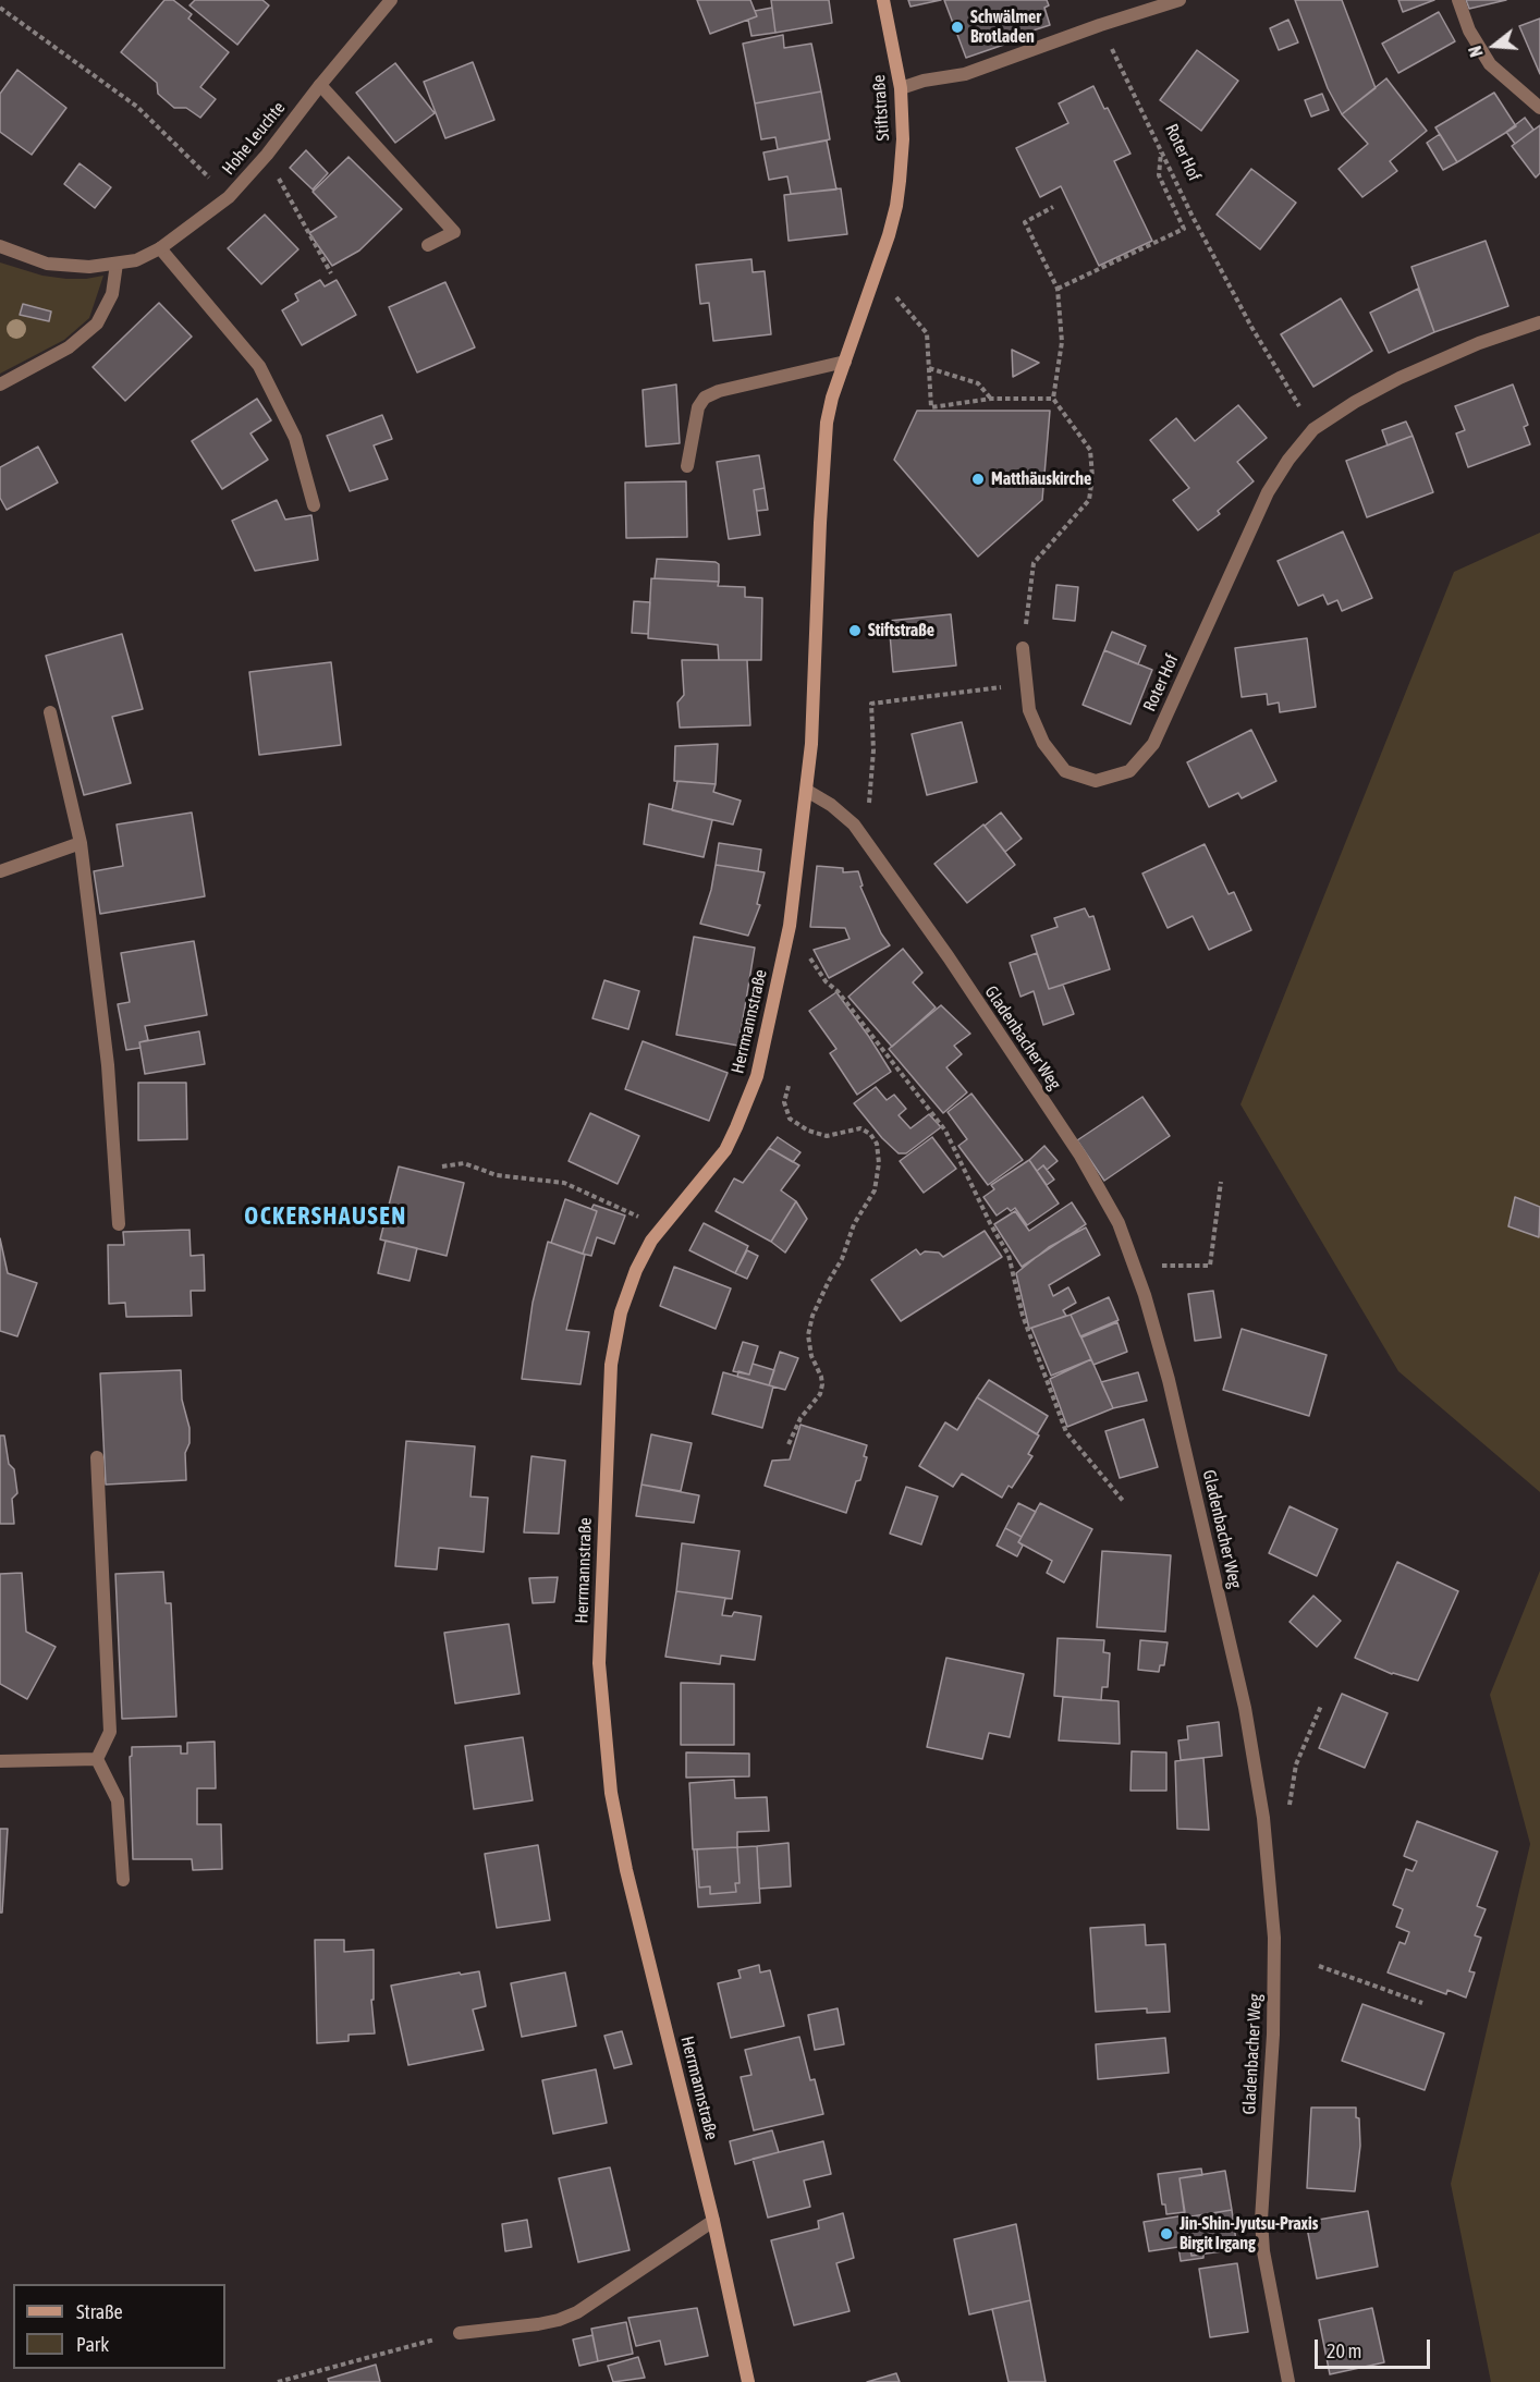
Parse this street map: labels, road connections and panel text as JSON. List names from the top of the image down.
{
  "streets": {
    "street": [
      "Stiftstraße",
      "Hohe Leuchte",
      "Roter Hof",
      "Herrmannstraße",
      "Gladenbacher Weg"
    ]
  },
  "crossings": [
    ["Stiftstraße", "Herrmannstraße"],
    ["Stiftstraße", "Gladenbacher Weg"],
    ["Herrmannstraße", "Gladenbacher Weg"]
  ],
  "districts": ["OCKERSHAUSEN"],
  "places": [
    "Schwälmer Brotladen",
    "Matthäuskirche",
    "Stiftstraße",
    "Jin-Shin-Jyutsu-Praxis Birgit Irgang"
  ],
  "legend": ["Straße", "Park"],
  "scale_bar": "20 m",
  "north": "left"
}
